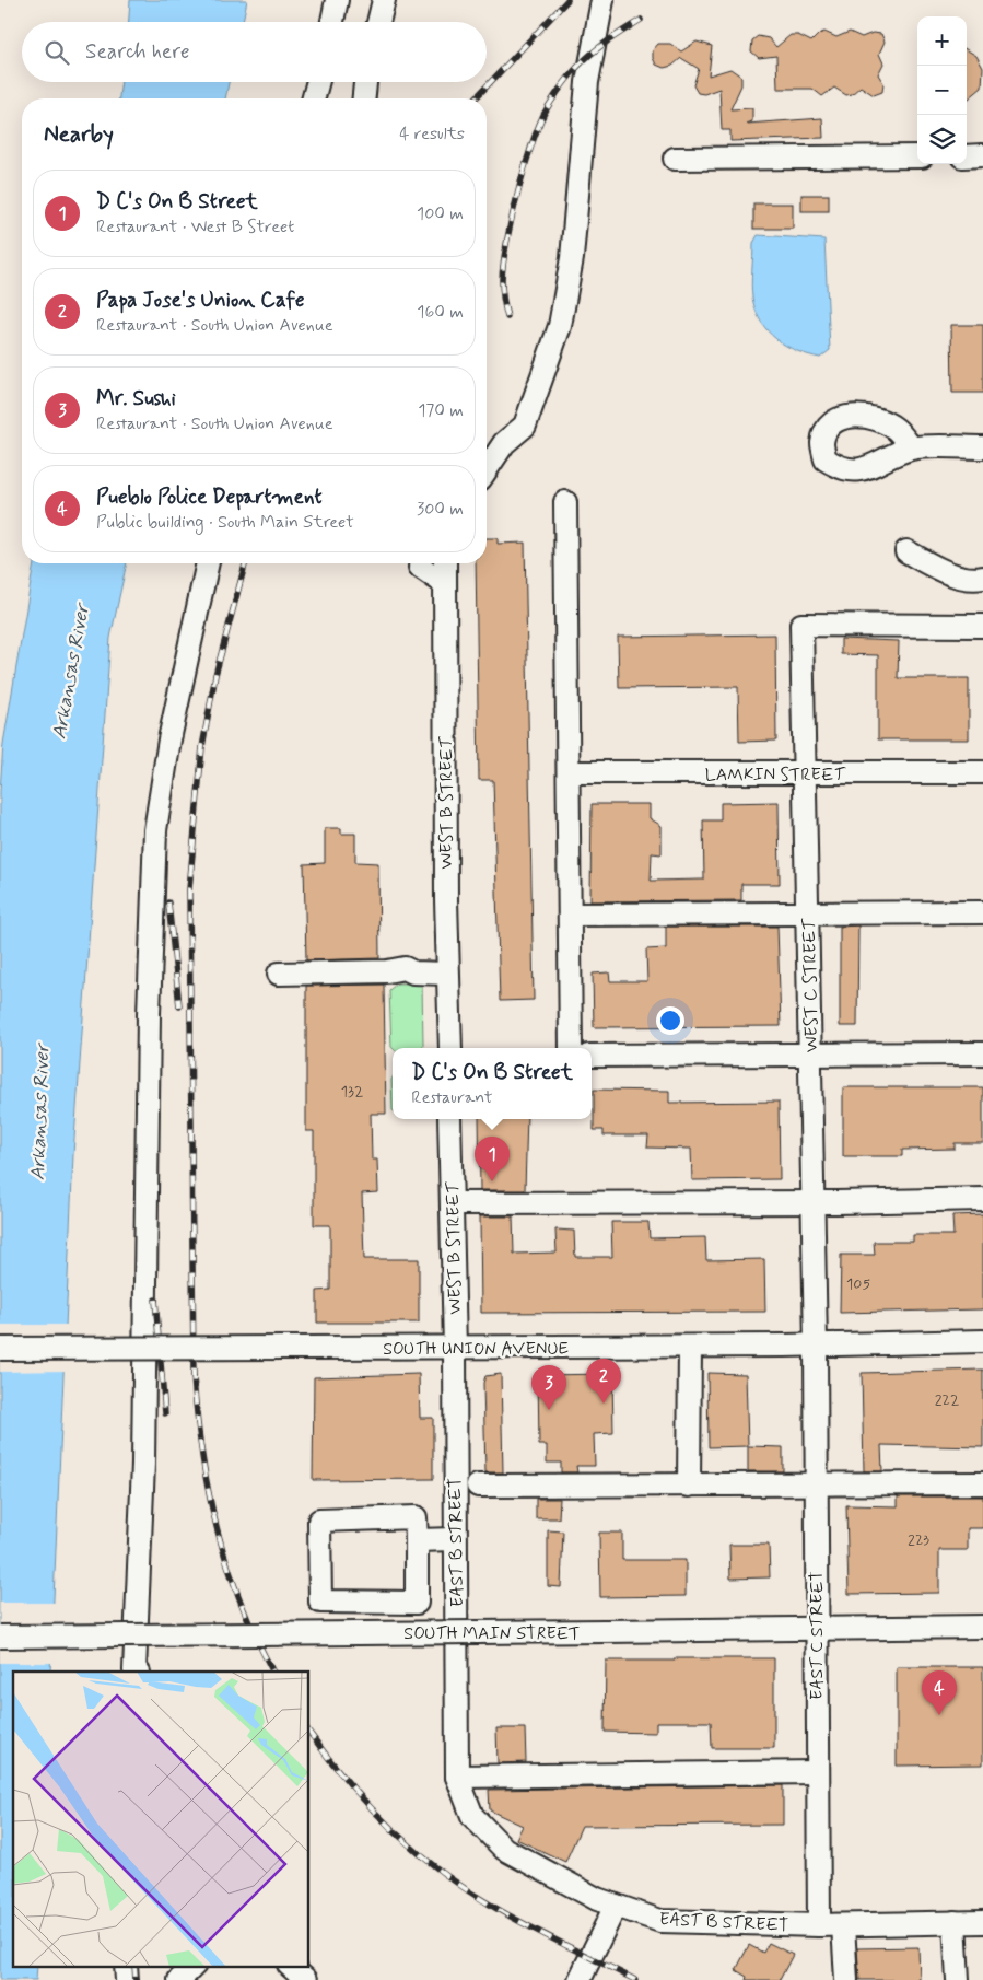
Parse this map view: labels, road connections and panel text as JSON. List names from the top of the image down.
{
  "streets": {
    "street": [
      "LAMKIN STREET",
      "WEST B STREET",
      "WEST C STREET",
      "SOUTH UNION AVENUE",
      "EAST B STREET",
      "SOUTH MAIN STREET",
      "EAST C STREET"
    ]
  },
  "crossings": [
    ["LAMKIN STREET", "WEST C STREET"],
    ["WEST B STREET", "SOUTH UNION AVENUE"],
    ["WEST B STREET", "EAST B STREET"],
    ["WEST C STREET", "SOUTH UNION AVENUE"],
    ["WEST C STREET", "EAST C STREET"],
    ["SOUTH UNION AVENUE", "EAST B STREET"],
    ["SOUTH UNION AVENUE", "EAST C STREET"],
    ["EAST B STREET", "EAST C STREET"],
    ["SOUTH MAIN STREET", "EAST C STREET"]
  ],
  "water": ["Arkansas River"],
  "house_numbers": [
    "132",
    "105",
    "222",
    "223"
  ],
  "page": {
    "map_buttons": ["+", "−"],
    "search": "Search here",
    "heading": ["Nearby", "4 results"],
    "list": [
      {
        "mark": "1",
        "name": "D C's On B Street",
        "note": "Restaurant · West B Street",
        "value": "100 m"
      },
      {
        "mark": "2",
        "name": "Papa Jose's Union Cafe",
        "note": "Restaurant · South Union Avenue",
        "value": "160 m"
      },
      {
        "mark": "3",
        "name": "Mr. Sushi",
        "note": "Restaurant · South Union Avenue",
        "value": "170 m"
      },
      {
        "mark": "4",
        "name": "Pueblo Police Department",
        "note": "Public building · South Main Street",
        "value": "300 m"
      }
    ],
    "popup": ["D C's On B Street", "Restaurant"],
    "pins": [
      "1",
      "2",
      "3",
      "4"
    ]
  }
}
